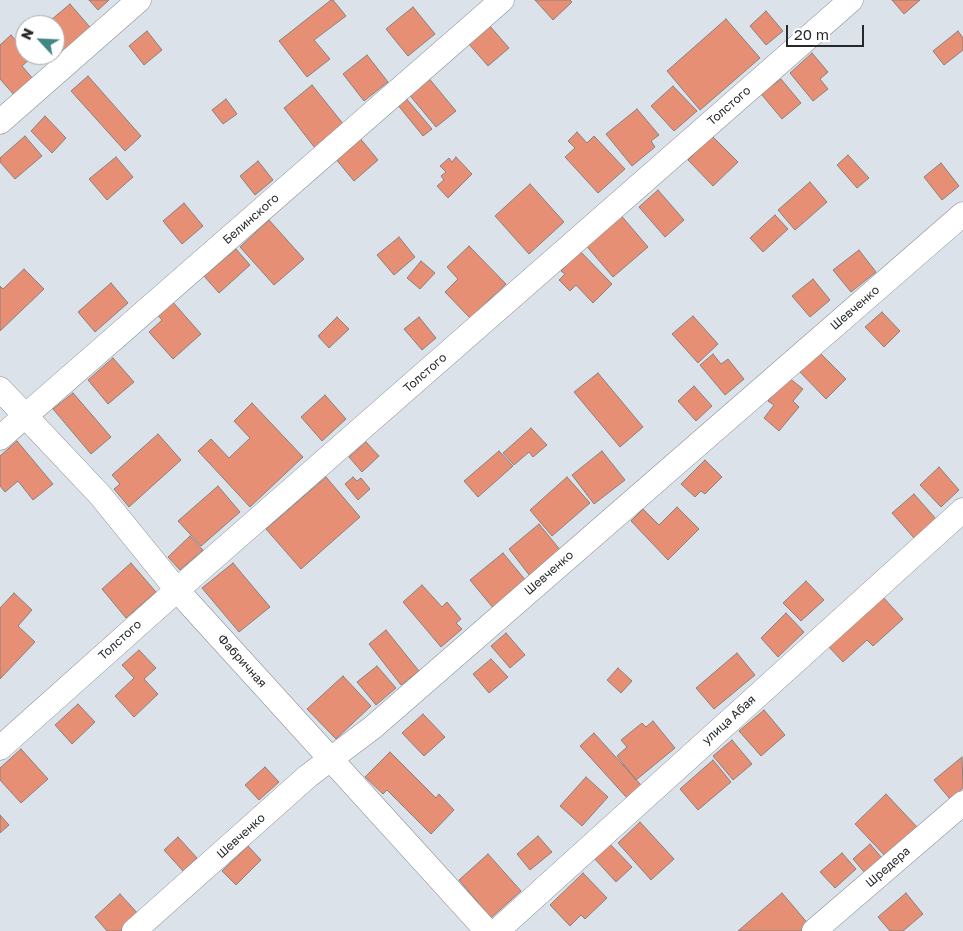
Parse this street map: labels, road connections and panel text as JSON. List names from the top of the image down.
{
  "streets": {
    "street": [
      "Толстого",
      "Белинского",
      "Шевченко",
      "Фабричная",
      "улица Абая",
      "Шредера"
    ]
  },
  "crossings": [
    ["Толстого", "Фабричная"],
    ["Белинского", "Фабричная"],
    ["Шевченко", "Фабричная"],
    ["Фабричная", "улица Абая"]
  ],
  "scale_bar": "20 m",
  "north": "top left"
}
